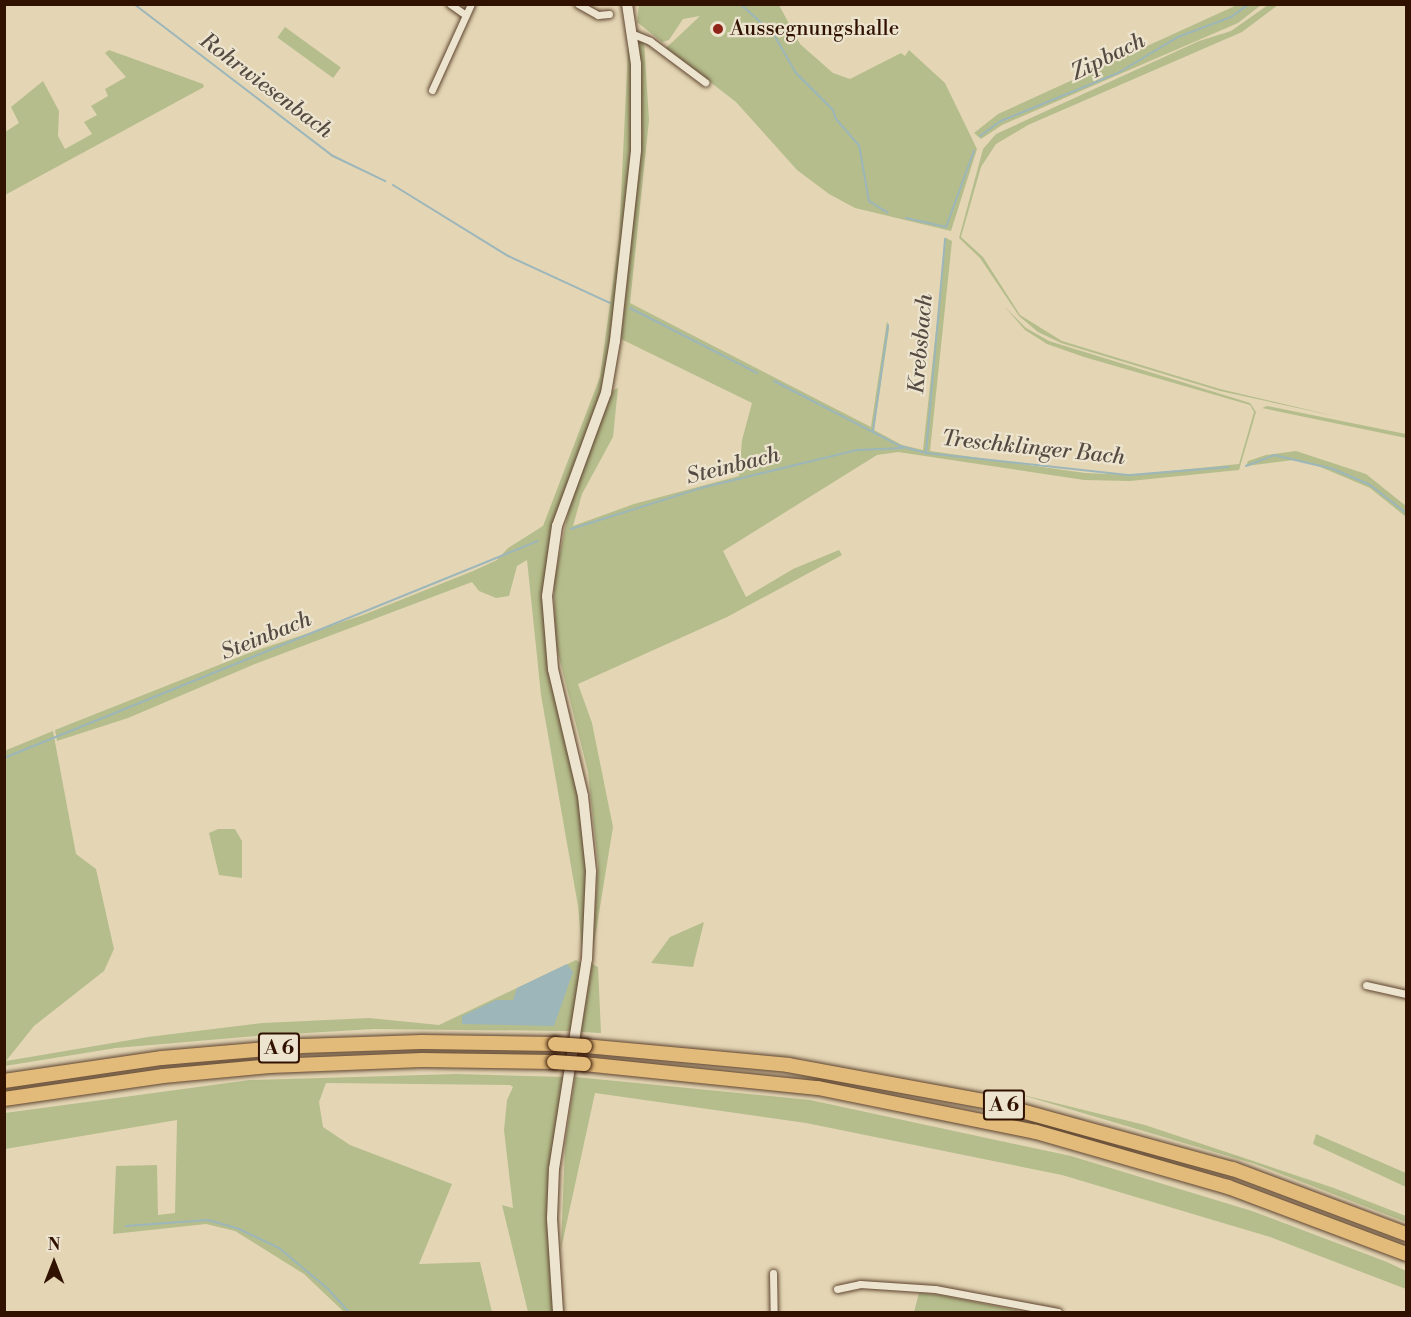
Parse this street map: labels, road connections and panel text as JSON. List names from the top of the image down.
{
  "streets": {
    "highway": ["A 6"]
  },
  "water": [
    "Zipbach",
    "Rohrwiesenbach",
    "Krebsbach",
    "Treschklinger Bach",
    "Steinbach"
  ],
  "places": ["Aussegnungshalle"],
  "north": "top"
}
